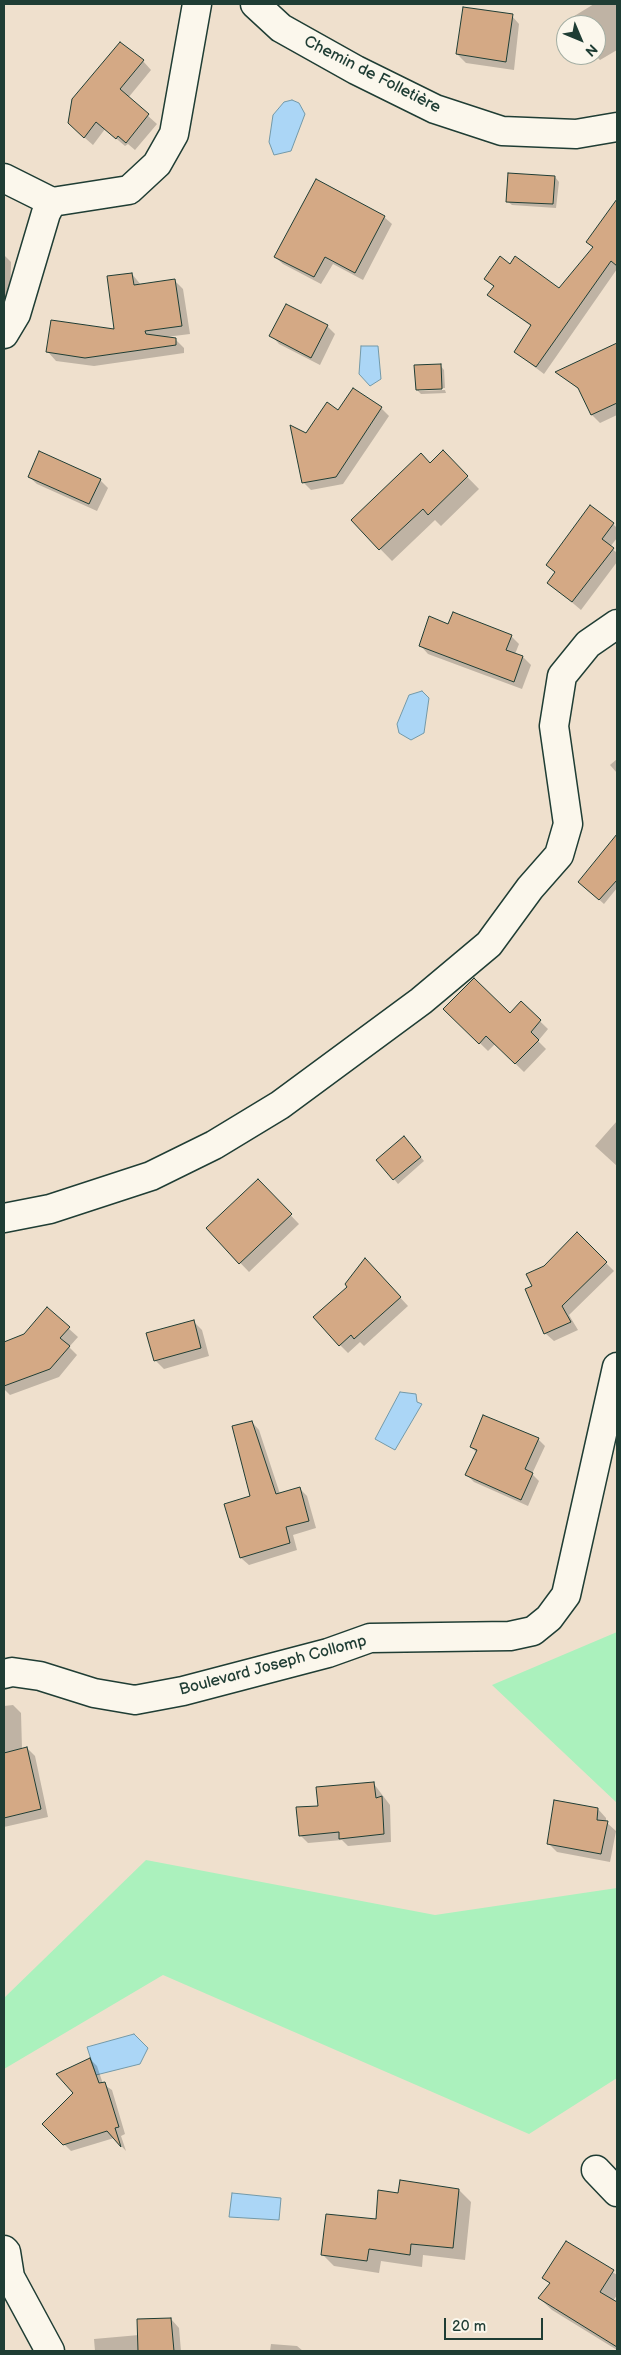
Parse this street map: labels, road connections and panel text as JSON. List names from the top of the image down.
{
  "streets": {
    "street": ["Chemin de Folletière", "Boulevard Joseph Collomp"]
  },
  "scale_bar": "20 m",
  "north": "bottom right"
}
